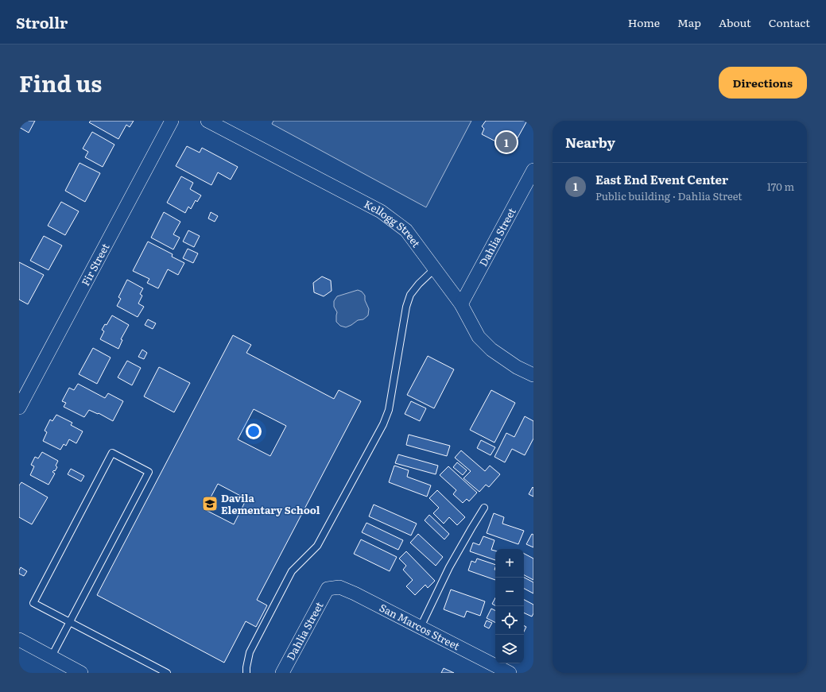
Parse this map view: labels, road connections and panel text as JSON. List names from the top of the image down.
{
  "streets": {
    "street": [
      "Kellogg Street",
      "Dahlia Street",
      "Fir Street",
      "San Marcos Street"
    ]
  },
  "crossings": [
    ["Kellogg Street", "Dahlia Street"],
    ["Dahlia Street", "San Marcos Street"]
  ],
  "places": {
    "school or university": ["Davila Elementary School"]
  },
  "page": {
    "header": "Strollr",
    "nav": [
      "Home",
      "Map",
      "About",
      "Contact"
    ],
    "title": "Find us",
    "buttons": "Directions",
    "heading": "Nearby",
    "pins": "1",
    "list": [
      {
        "mark": "1",
        "name": "East End Event Center",
        "note": "Public building · Dahlia Street",
        "value": "170 m"
      }
    ],
    "map_buttons": ["+", "−"]
  }
}
